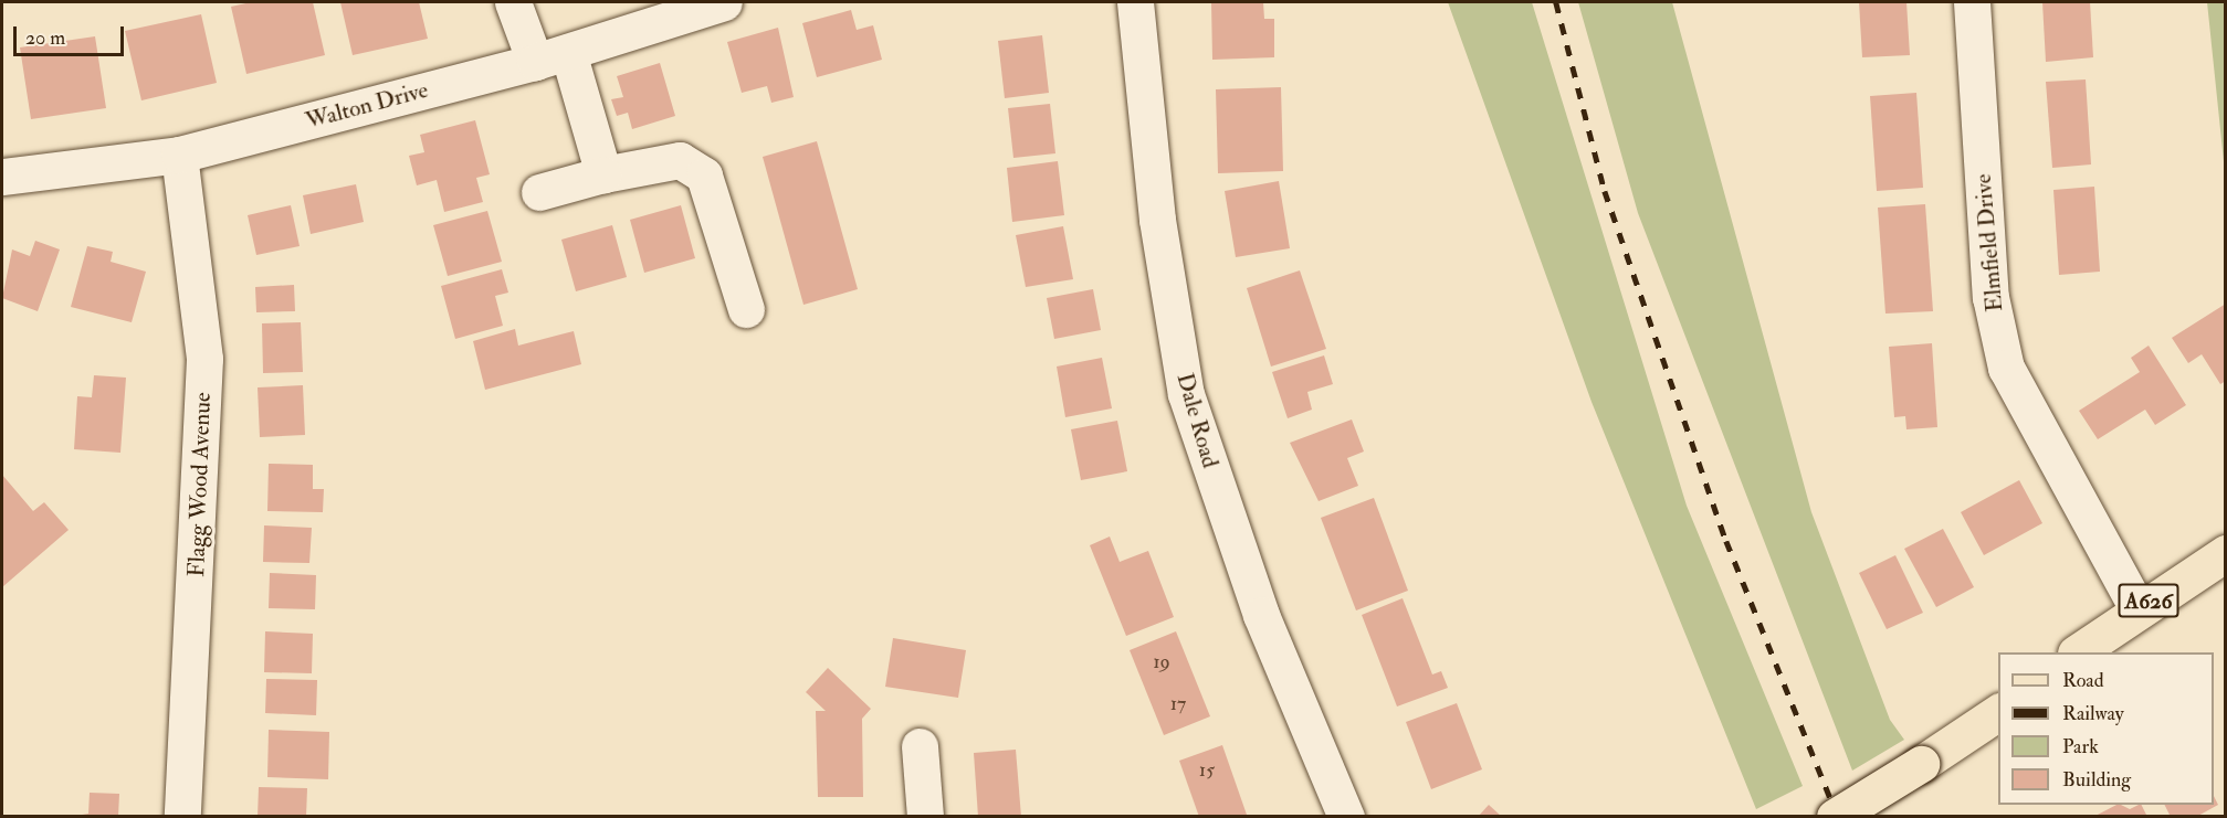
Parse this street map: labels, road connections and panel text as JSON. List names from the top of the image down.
{
  "streets": {
    "main road": ["A626"],
    "street": [
      "Walton Drive",
      "Elmfield Drive",
      "Dale Road",
      "Flagg Wood Avenue"
    ]
  },
  "crossings": [
    ["Walton Drive", "Flagg Wood Avenue"],
    ["Elmfield Drive", "A626"]
  ],
  "house_numbers": ["19", "17", "15"],
  "legend": [
    "Road",
    "Railway",
    "Park",
    "Building"
  ],
  "scale_bar": "20 m"
}
